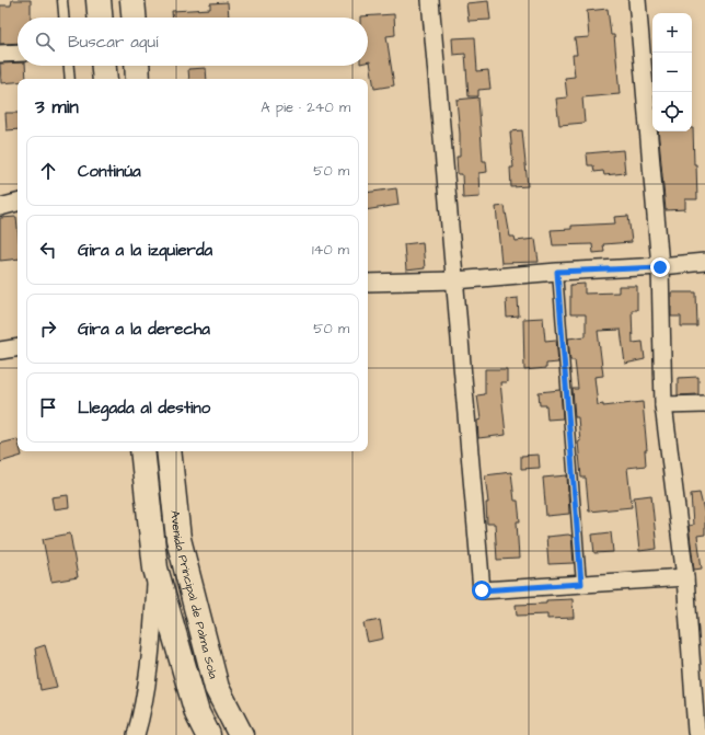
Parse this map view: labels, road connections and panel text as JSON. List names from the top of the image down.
{
  "streets": {
    "highway": ["Avenida Principal de Palma Sola"]
  },
  "page": {
    "map_buttons": ["+", "−"],
    "search": "Buscar aquí",
    "heading": ["3 min", "A pie · 240 m"],
    "list": [
      ["Continúa", "50 m"],
      ["Gira a la izquierda", "140 m"],
      ["Gira a la derecha", "50 m"],
      "Llegada al destino"
    ]
  }
}
